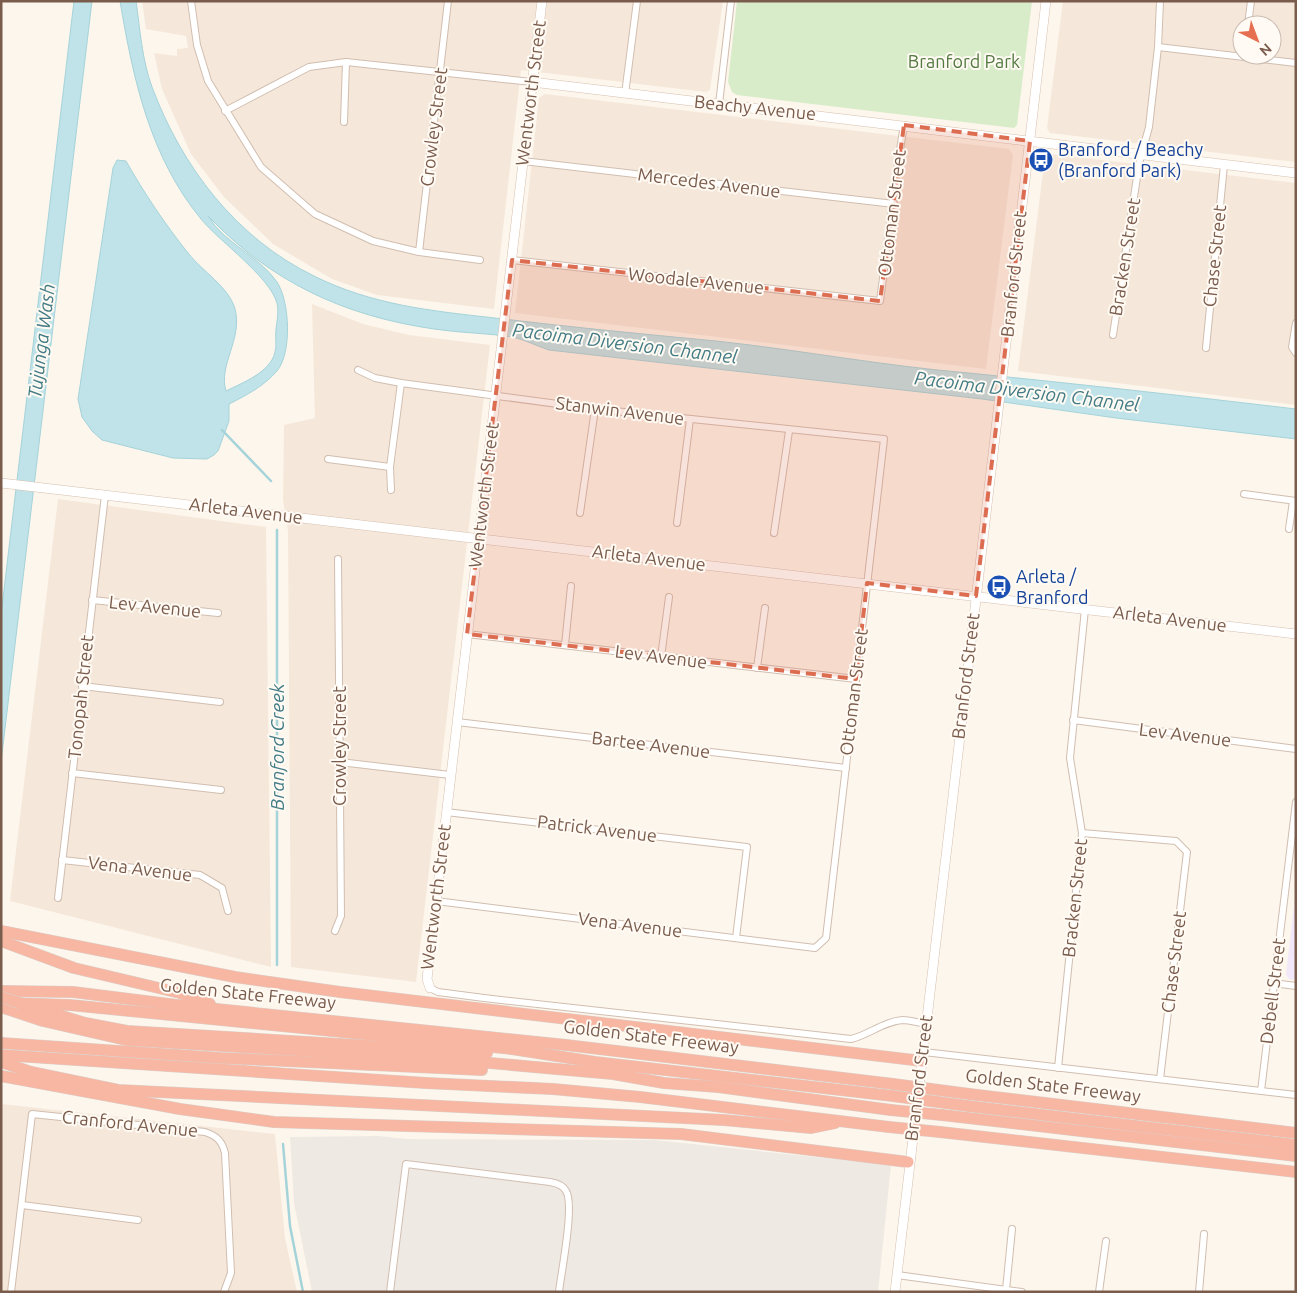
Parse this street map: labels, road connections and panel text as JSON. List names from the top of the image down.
{
  "streets": {
    "highway": ["Golden State Freeway"],
    "main road": [
      "Wentworth Street",
      "Beachy Avenue",
      "Branford Street",
      "Arleta Avenue"
    ],
    "street": [
      "Crowley Street",
      "Mercedes Avenue",
      "Ottoman Street",
      "Chase Street",
      "Bracken Street",
      "Woodale Avenue",
      "Stanwin Avenue",
      "Lev Avenue",
      "Tonopah Street",
      "Bartee Avenue",
      "Patrick Avenue",
      "Vena Avenue",
      "Debell Street",
      "Cranford Avenue"
    ]
  },
  "crossings": [
    ["Wentworth Street", "Beachy Avenue"],
    ["Wentworth Street", "Mercedes Avenue"],
    ["Wentworth Street", "Woodale Avenue"],
    ["Wentworth Street", "Stanwin Avenue"],
    ["Wentworth Street", "Arleta Avenue"],
    ["Wentworth Street", "Lev Avenue"],
    ["Wentworth Street", "Bartee Avenue"],
    ["Wentworth Street", "Patrick Avenue"],
    ["Wentworth Street", "Vena Avenue"],
    ["Beachy Avenue", "Crowley Street"],
    ["Beachy Avenue", "Ottoman Street"],
    ["Beachy Avenue", "Chase Street"],
    ["Beachy Avenue", "Bracken Street"],
    ["Beachy Avenue", "Branford Street"],
    ["Mercedes Avenue", "Ottoman Street"],
    ["Ottoman Street", "Woodale Avenue"],
    ["Ottoman Street", "Stanwin Avenue"],
    ["Ottoman Street", "Arleta Avenue"],
    ["Ottoman Street", "Lev Avenue"],
    ["Ottoman Street", "Bartee Avenue"],
    ["Ottoman Street", "Vena Avenue"],
    ["Chase Street", "Bracken Street"],
    ["Bracken Street", "Arleta Avenue"],
    ["Bracken Street", "Lev Avenue"],
    ["Branford Street", "Arleta Avenue"],
    ["Arleta Avenue", "Tonopah Street"],
    ["Lev Avenue", "Tonopah Street"],
    ["Tonopah Street", "Vena Avenue"],
    ["Patrick Avenue", "Vena Avenue"]
  ],
  "water": ["Tujunga Wash", "Pacoima Diversion Channel", "Branford Creek"],
  "parks": ["Branford Park"],
  "places": {
    "bus stop": ["Branford / Beachy (Branford Park)", "Arleta / Branford"]
  },
  "north": "bottom right"
}
